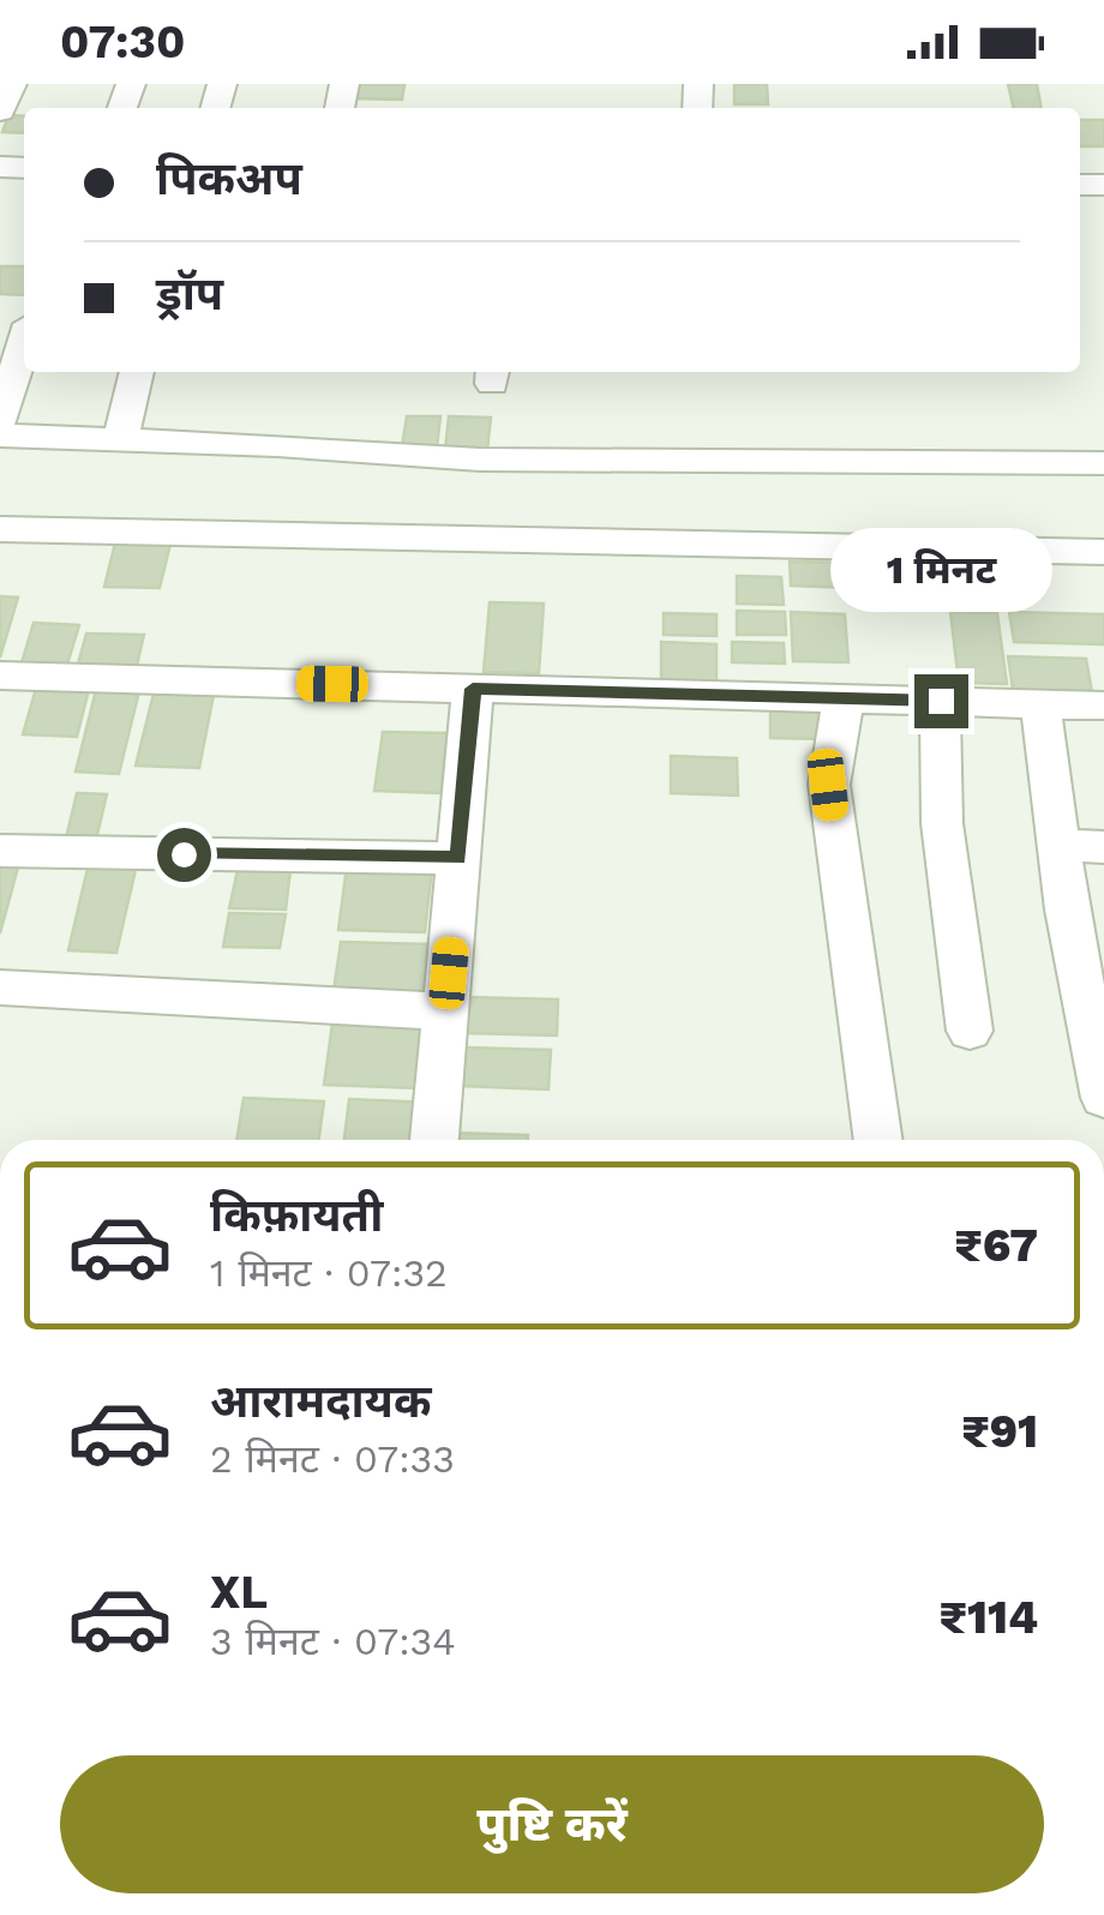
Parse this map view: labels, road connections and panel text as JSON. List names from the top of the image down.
{
  "page": {
    "status": "07:30",
    "banner": ["पिकअप", "ड्रॉप"],
    "bubble": "1 मिनट",
    "list": [
      {
        "name": "किफ़ायती",
        "note": "1 मिनट · 07:32",
        "value": "₹67"
      },
      {
        "name": "आरामदायक",
        "note": "2 मिनट · 07:33",
        "value": "₹91"
      },
      {
        "name": "XL",
        "note": "3 मिनट · 07:34",
        "value": "₹114"
      }
    ],
    "buttons": "पुष्टि करें"
  }
}
